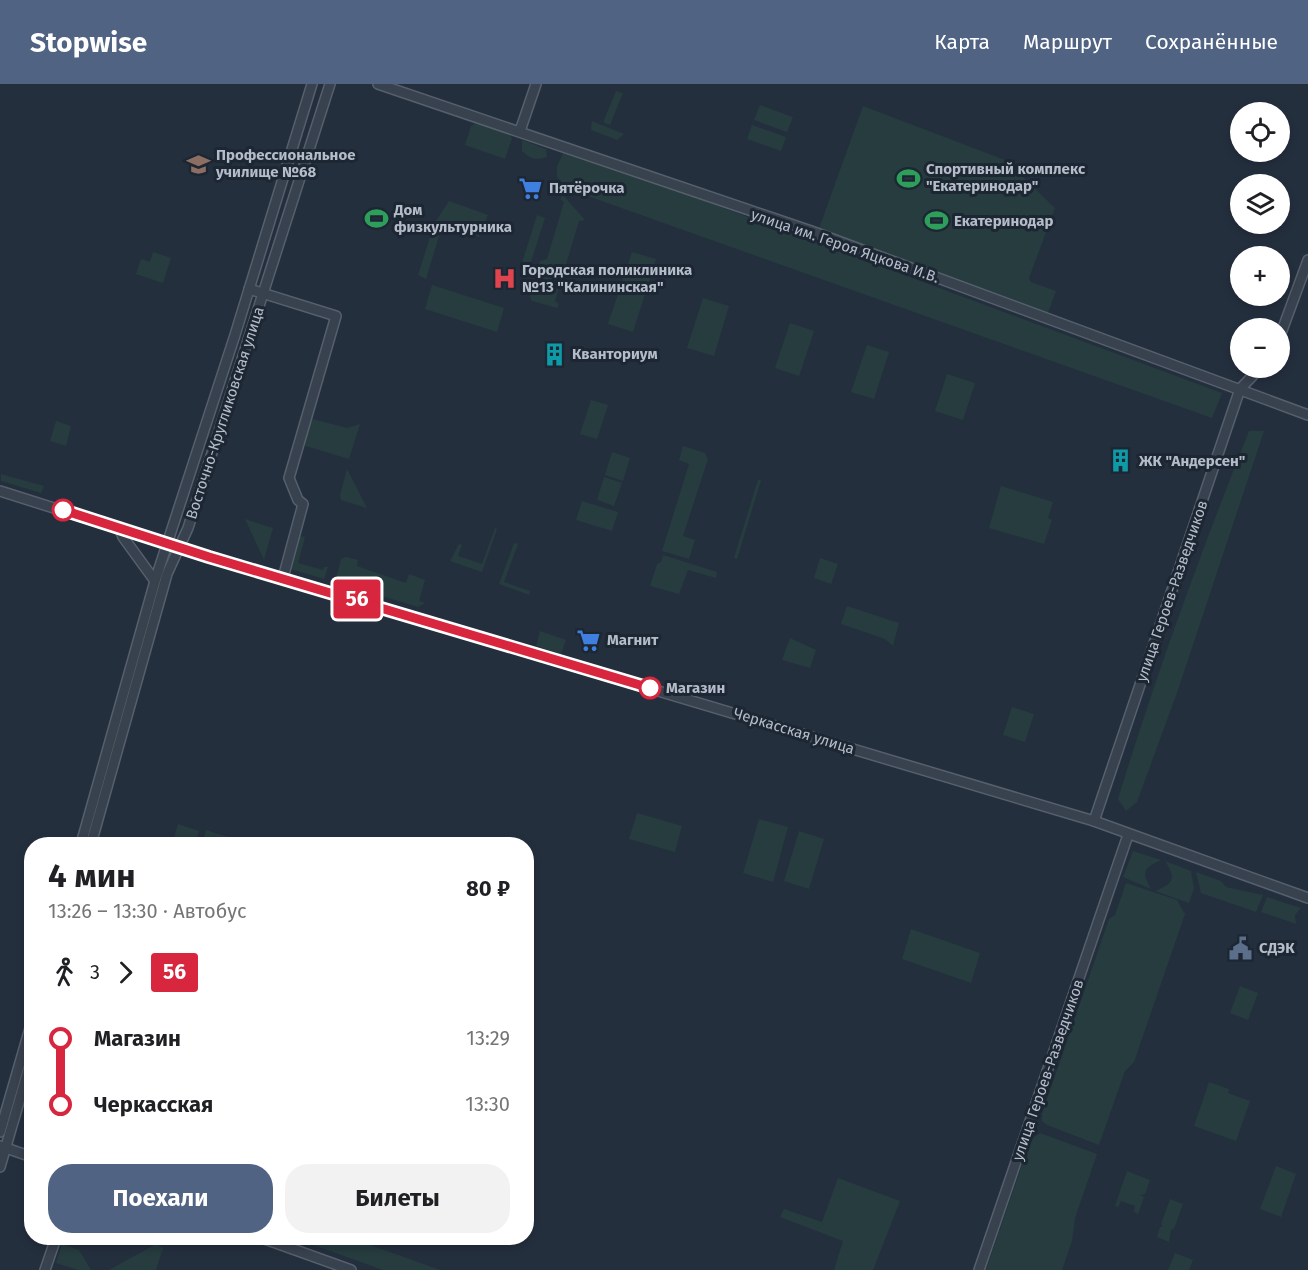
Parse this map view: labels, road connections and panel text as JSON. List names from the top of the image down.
{
  "streets": {
    "street": [
      "улица им. Героя Яцкова И.В.",
      "Восточно-Кругликовская улица",
      "улица Героев-Разведчиков",
      "Черкасская улица"
    ]
  },
  "crossings": [
    ["улица им. Героя Яцкова И.В.", "улица Героев-Разведчиков"],
    ["Восточно-Кругликовская улица", "Черкасская улица"],
    ["улица Героев-Разведчиков", "Черкасская улица"]
  ],
  "places": {
    "school or university": ["Профессиональное училище №68"],
    "sports": ["Спортивный комплекс \"Екатеринодар\"", "Дом физкультурника", "Екатеринодар"],
    "supermarket": ["Пятёрочка", "Магнит"],
    "hospital": ["Городская поликлиника №13 \"Калининская\""],
    "building": ["Кванториум", "ЖК \"Андерсен\""],
    "other": ["Магазин"],
    "public building": ["СДЭК"]
  },
  "lines": ["bus line 56"],
  "page": {
    "header": "Stopwise",
    "nav": ["Карта", "Маршрут", "Сохранённые"],
    "on_map": "56",
    "map_buttons": ["+", "−"],
    "heading": ["4 мин", "13:26 – 13:30 · Автобус", "80 ₽"],
    "legs": ["3", "56"],
    "list": [
      {
        "name": "Магазин",
        "value": "13:29"
      },
      {
        "name": "Черкасская",
        "value": "13:30"
      }
    ],
    "buttons": ["Поехали", "Билеты"]
  }
}
